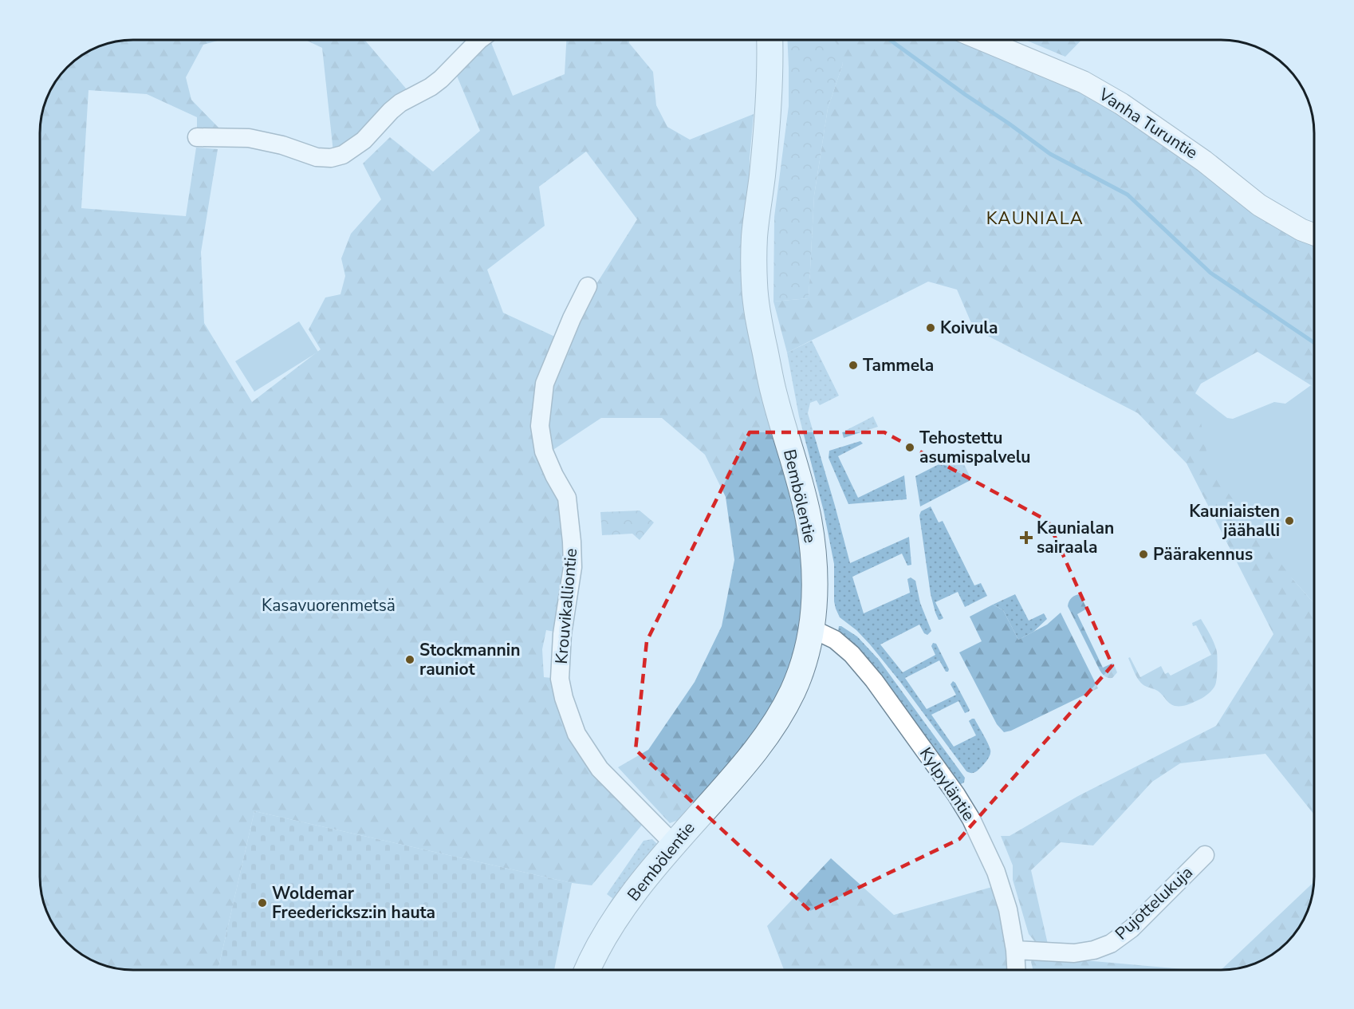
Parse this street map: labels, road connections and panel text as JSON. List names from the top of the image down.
{
  "streets": {
    "main road": ["Bembölentie"],
    "street": [
      "Vanha Turuntie",
      "Krouvikalliontie",
      "Kylpyläntie",
      "Pujottelukuja"
    ]
  },
  "crossings": [
    ["Bembölentie", "Krouvikalliontie"],
    ["Bembölentie", "Kylpyläntie"],
    ["Kylpyläntie", "Pujottelukuja"]
  ],
  "districts": ["KAUNIALA"],
  "parks": ["Kasavuorenmetsä"],
  "places": {
    "other": [
      "Koivula",
      "Tammela",
      "Tehostettu asumispalvelu",
      "Kauniaisten jäähalli",
      "Päärakennus",
      "Stockmannin rauniot",
      "Woldemar Freedericksz:in hauta"
    ],
    "health": ["Kaunialan sairaala"]
  }
}
